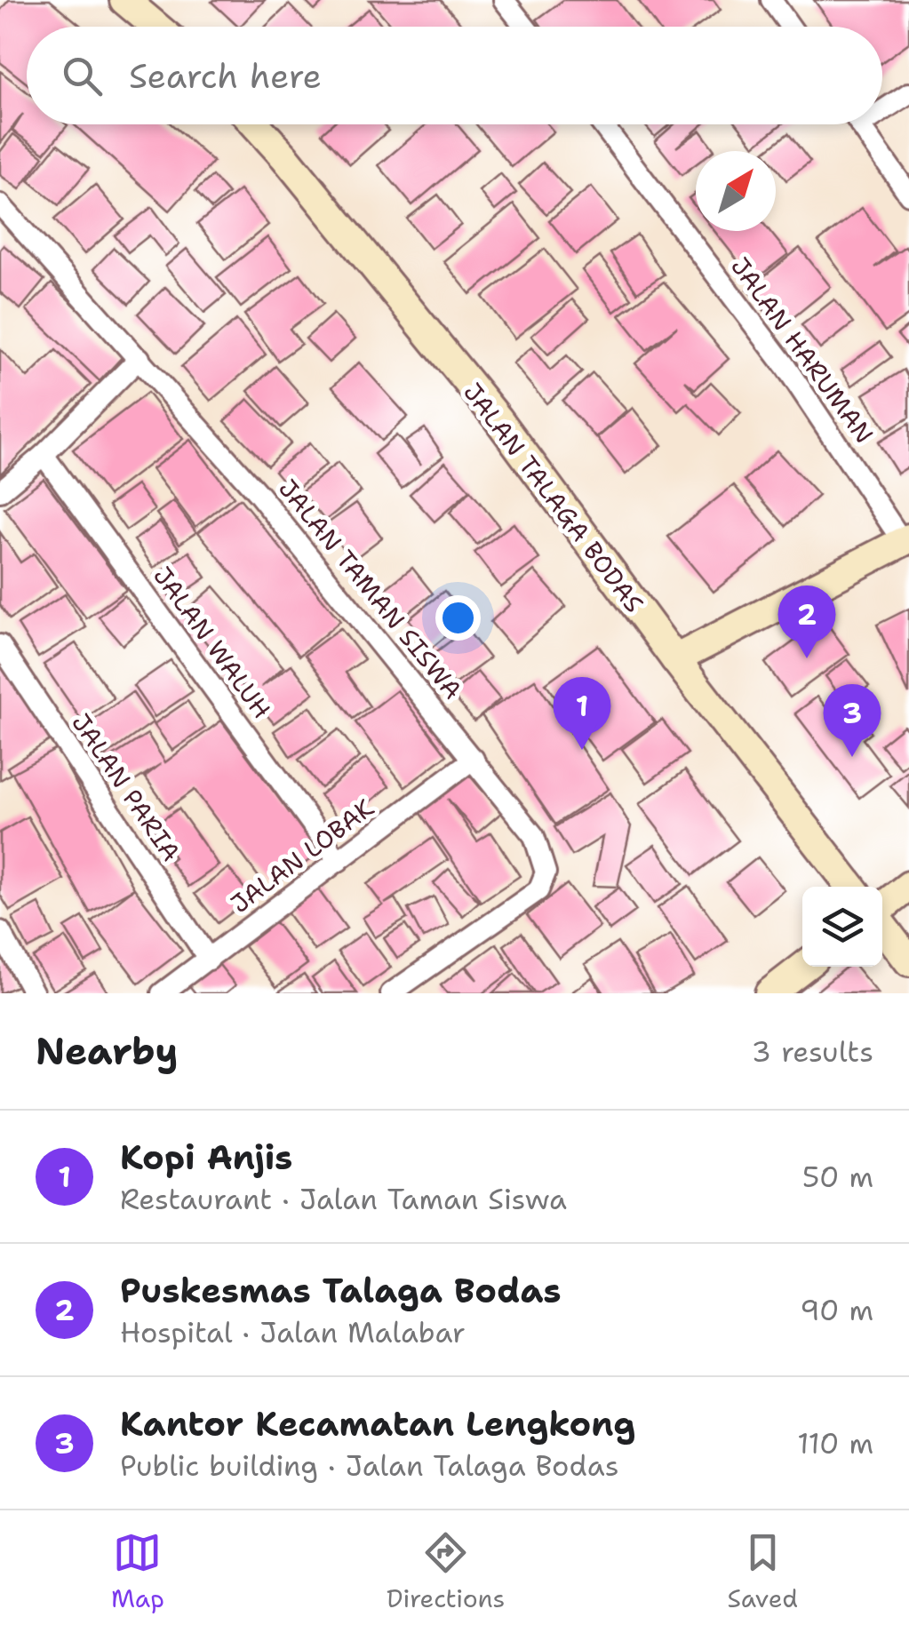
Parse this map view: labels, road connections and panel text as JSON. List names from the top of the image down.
{
  "streets": {
    "street": [
      "JALAN HARUMAN",
      "JALAN TALAGA BODAS",
      "JALAN TAMAN SISWA",
      "JALAN WALUH",
      "JALAN PARIA",
      "JALAN LOBAK"
    ]
  },
  "crossings": [
    ["JALAN TAMAN SISWA", "JALAN LOBAK"],
    ["JALAN WALUH", "JALAN LOBAK"],
    ["JALAN PARIA", "JALAN LOBAK"]
  ],
  "north": "top right",
  "page": {
    "search": "Search here",
    "pins": ["2", "1", "3"],
    "heading": ["Nearby", "3 results"],
    "list": [
      {
        "mark": "1",
        "name": "Kopi Anjis",
        "note": "Restaurant · Jalan Taman Siswa",
        "value": "50 m"
      },
      {
        "mark": "2",
        "name": "Puskesmas Talaga Bodas",
        "note": "Hospital · Jalan Malabar",
        "value": "90 m"
      },
      {
        "mark": "3",
        "name": "Kantor Kecamatan Lengkong",
        "note": "Public building · Jalan Talaga Bodas",
        "value": "110 m"
      }
    ],
    "nav": ["Map", "Directions", "Saved"]
  }
}
